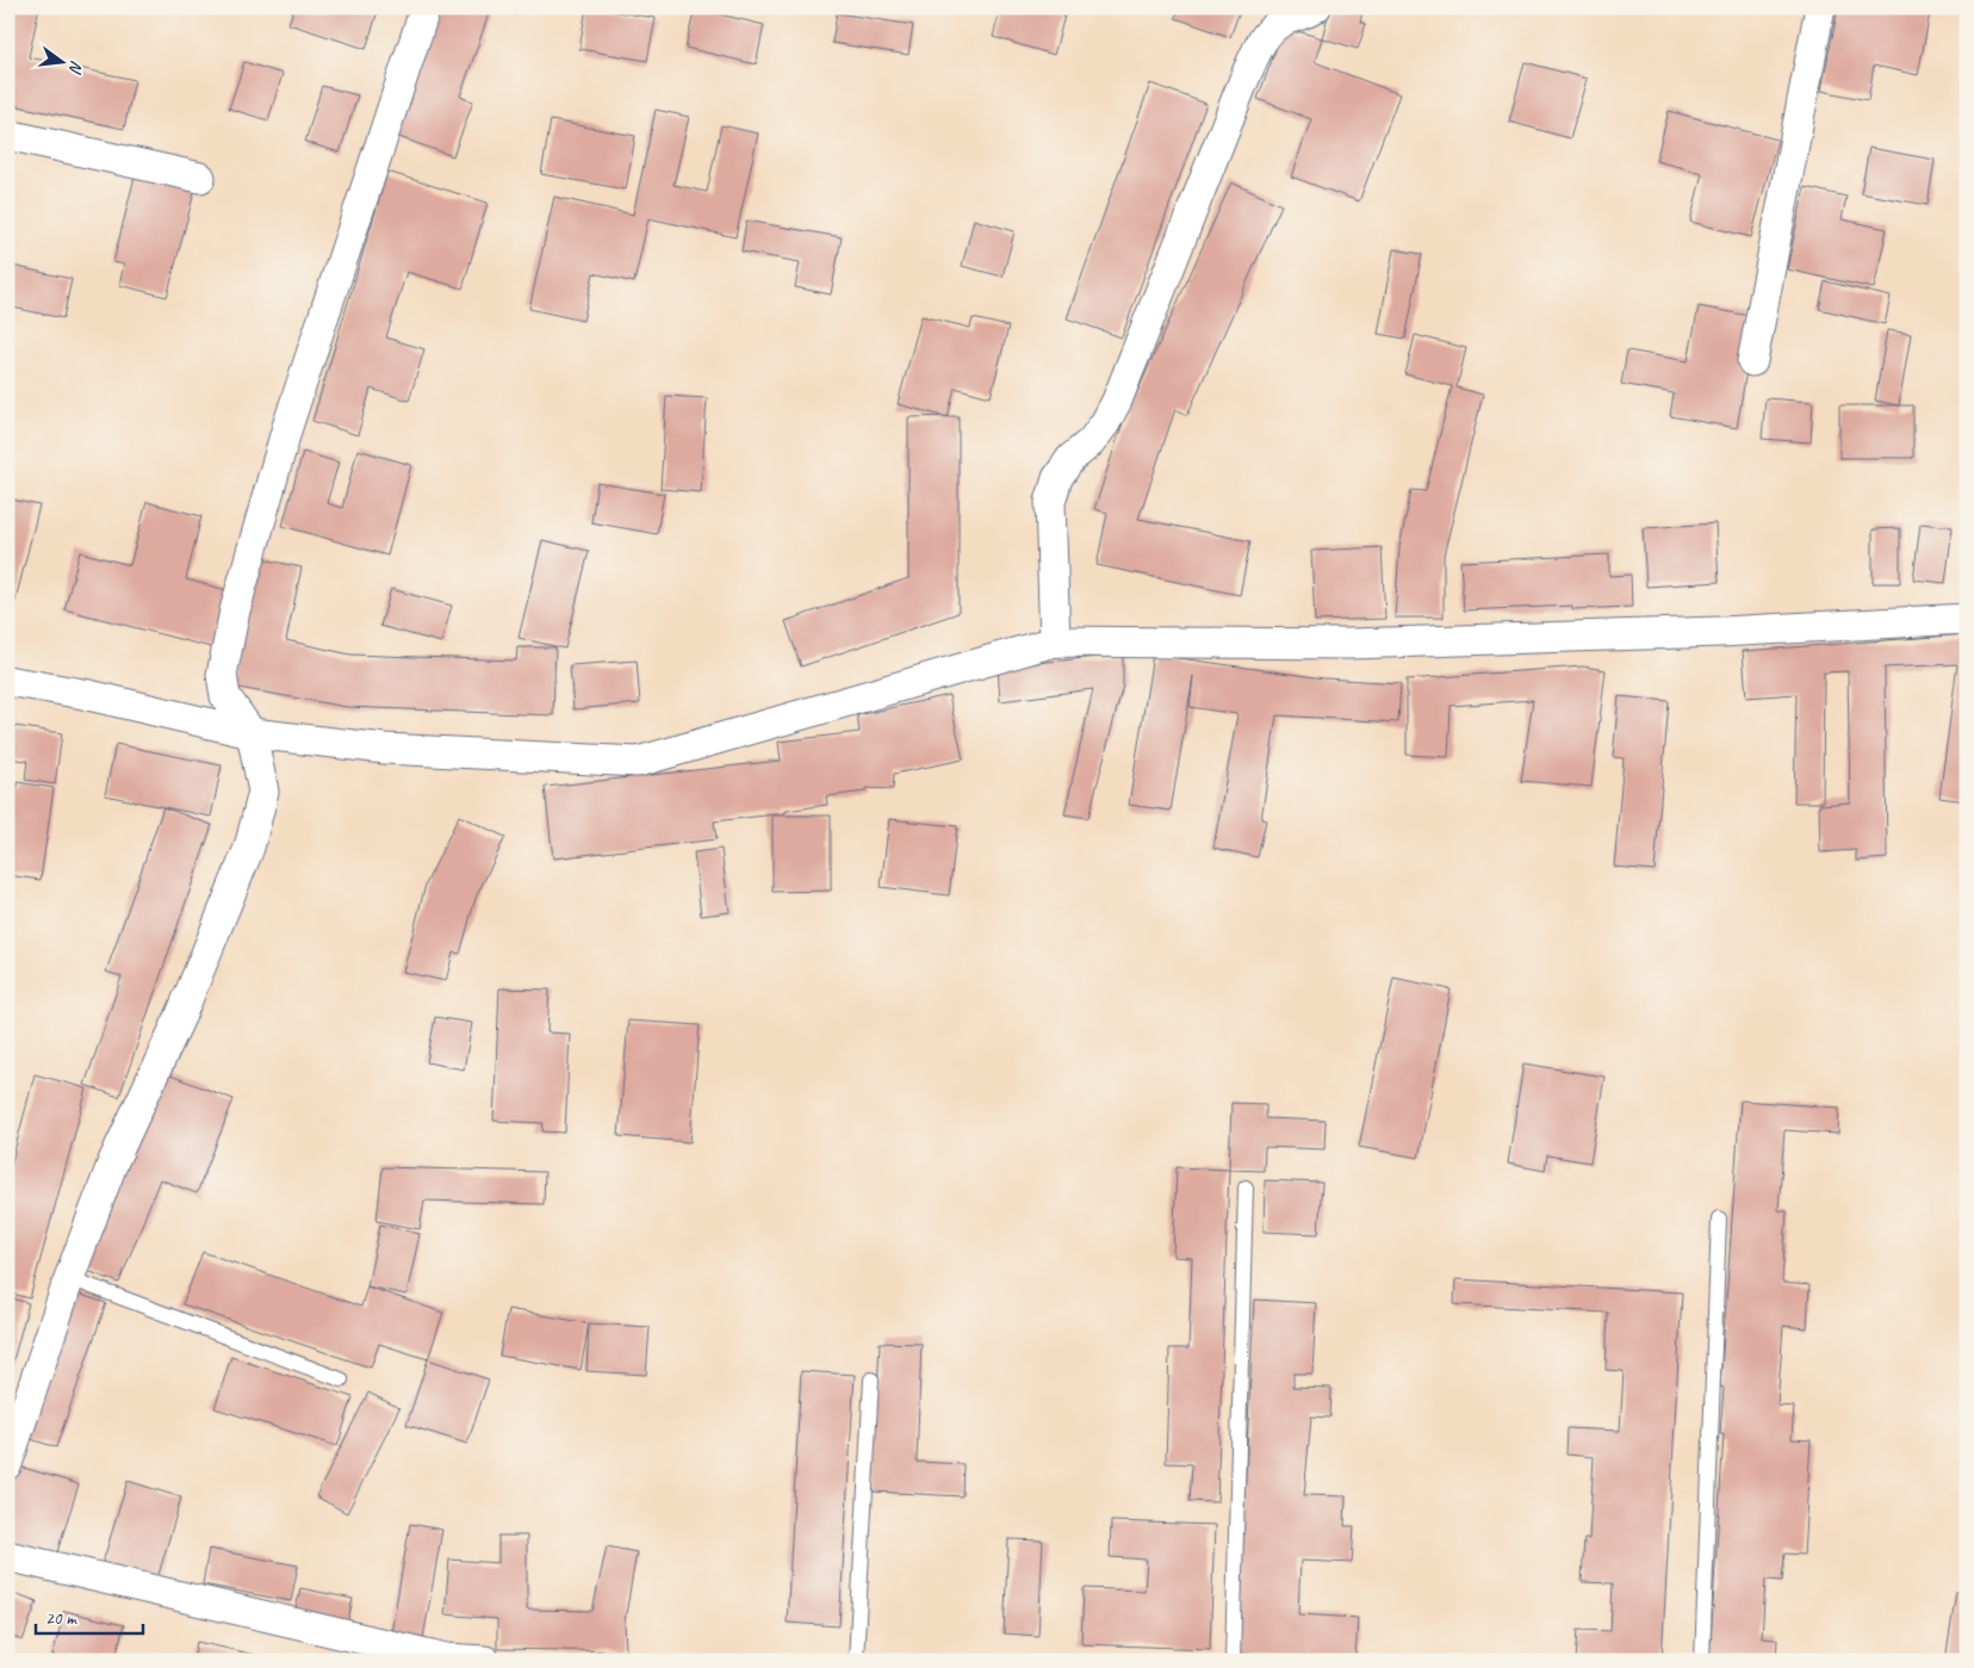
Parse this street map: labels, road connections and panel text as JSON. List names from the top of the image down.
{
  "scale_bar": "20 m",
  "north": "right"
}
